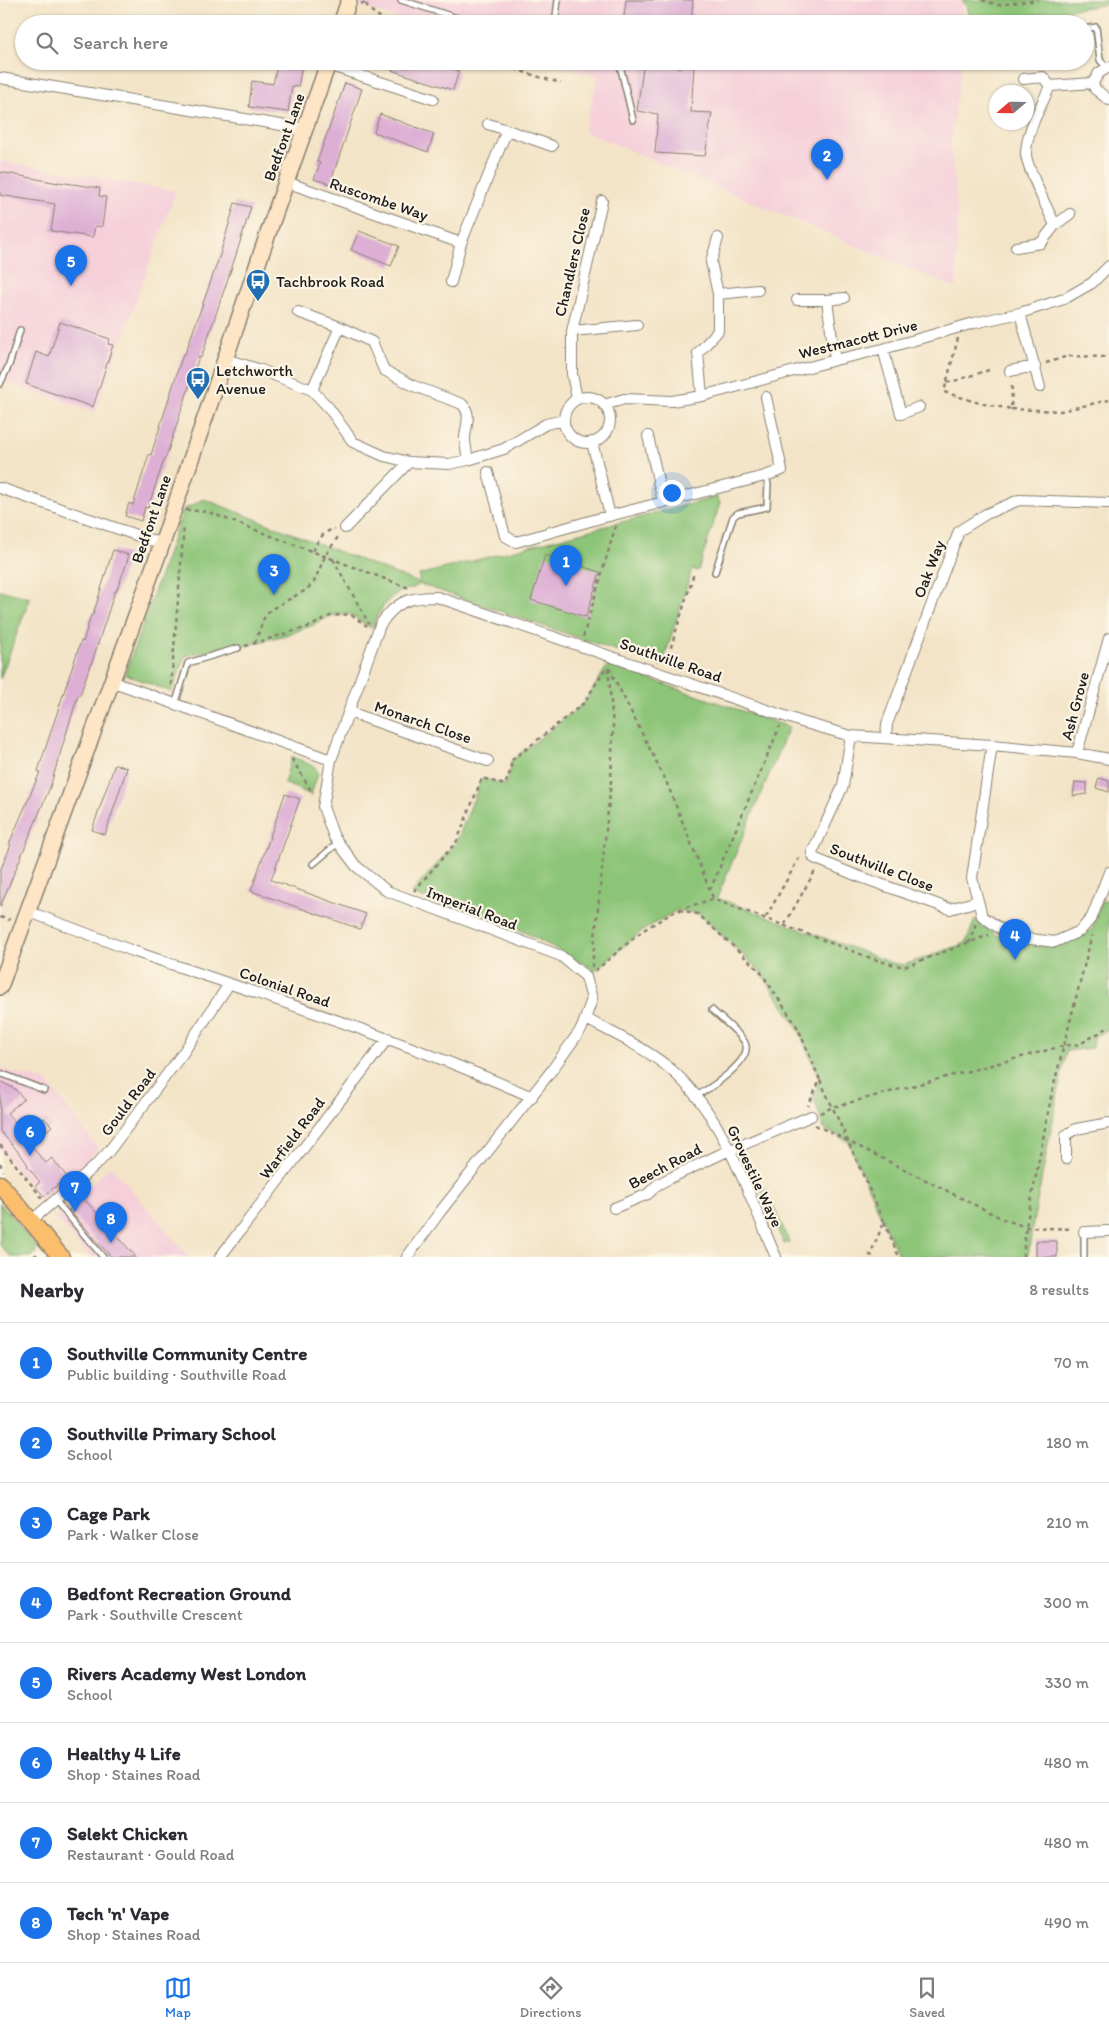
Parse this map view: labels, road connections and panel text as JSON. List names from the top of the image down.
{
  "streets": {
    "main road": ["Bedfont Lane"],
    "street": [
      "Ruscombe Way",
      "Chandlers Close",
      "Westmacott Drive",
      "Oak Way",
      "Southville Road",
      "Ash Grove",
      "Monarch Close",
      "Southville Close",
      "Imperial Road",
      "Colonial Road",
      "Gould Road",
      "Warfield Road",
      "Beech Road",
      "Grovestile Waye"
    ]
  },
  "crossings": [
    ["Bedfont Lane", "Ruscombe Way"],
    ["Bedfont Lane", "Colonial Road"],
    ["Chandlers Close", "Westmacott Drive"],
    ["Oak Way", "Southville Road"],
    ["Southville Road", "Ash Grove"],
    ["Southville Road", "Monarch Close"],
    ["Southville Road", "Southville Close"],
    ["Southville Road", "Imperial Road"],
    ["Imperial Road", "Colonial Road"],
    ["Imperial Road", "Grovestile Waye"],
    ["Colonial Road", "Gould Road"],
    ["Colonial Road", "Warfield Road"],
    ["Beech Road", "Grovestile Waye"]
  ],
  "places": {
    "bus stop": ["Tachbrook Road", "Letchworth Avenue"]
  },
  "north": "left",
  "page": {
    "search": "Search here",
    "pins": [
      "2",
      "5",
      "1",
      "3",
      "4",
      "6",
      "7",
      "8"
    ],
    "heading": ["Nearby", "8 results"],
    "list": [
      {
        "mark": "1",
        "name": "Southville Community Centre",
        "note": "Public building · Southville Road",
        "value": "70 m"
      },
      {
        "mark": "2",
        "name": "Southville Primary School",
        "note": "School",
        "value": "180 m"
      },
      {
        "mark": "3",
        "name": "Cage Park",
        "note": "Park · Walker Close",
        "value": "210 m"
      },
      {
        "mark": "4",
        "name": "Bedfont Recreation Ground",
        "note": "Park · Southville Crescent",
        "value": "300 m"
      },
      {
        "mark": "5",
        "name": "Rivers Academy West London",
        "note": "School",
        "value": "330 m"
      },
      {
        "mark": "6",
        "name": "Healthy 4 Life",
        "note": "Shop · Staines Road",
        "value": "480 m"
      },
      {
        "mark": "7",
        "name": "Selekt Chicken",
        "note": "Restaurant · Gould Road",
        "value": "480 m"
      },
      {
        "mark": "8",
        "name": "Tech 'n' Vape",
        "note": "Shop · Staines Road",
        "value": "490 m"
      }
    ],
    "nav": ["Map", "Directions", "Saved"]
  }
}
